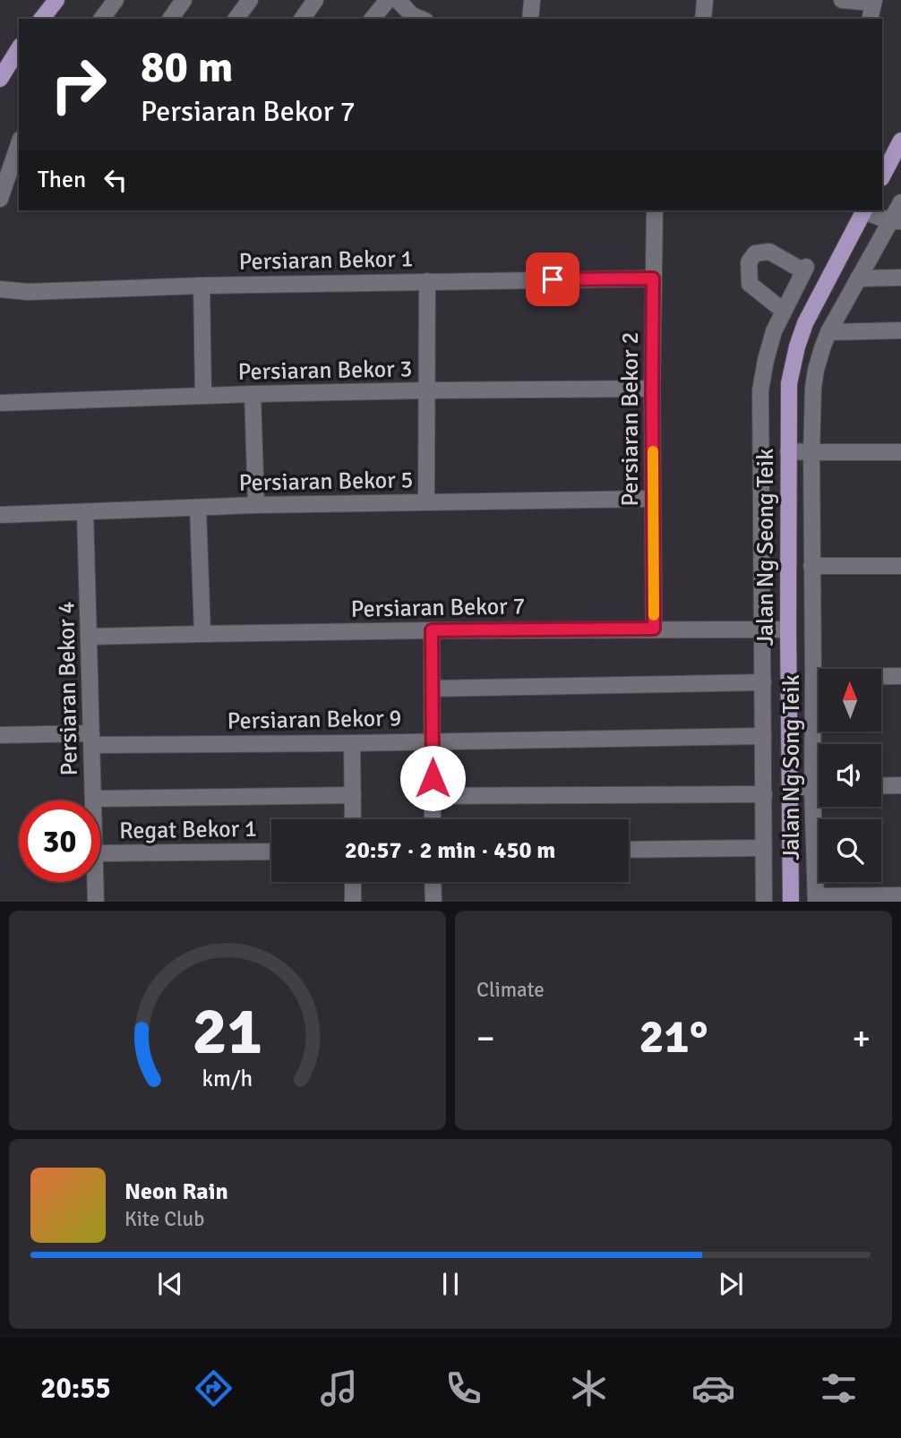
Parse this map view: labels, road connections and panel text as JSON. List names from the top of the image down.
{
  "streets": {
    "main road": ["Jalan Ng Seong Teik"],
    "street": [
      "Persiaran Bekor 1",
      "Persiaran Bekor 3",
      "Persiaran Bekor 2",
      "Persiaran Bekor 5",
      "Persiaran Bekor 7",
      "Persiaran Bekor 4",
      "Persiaran Bekor 9",
      "Jalan Ng Song Teik",
      "Regat Bekor 1"
    ]
  },
  "crossings": [
    ["Persiaran Bekor 1", "Persiaran Bekor 2"],
    ["Persiaran Bekor 3", "Persiaran Bekor 2"],
    ["Persiaran Bekor 2", "Persiaran Bekor 5"],
    ["Persiaran Bekor 2", "Persiaran Bekor 7"],
    ["Persiaran Bekor 5", "Persiaran Bekor 4"],
    ["Jalan Ng Seong Teik", "Persiaran Bekor 7"],
    ["Jalan Ng Seong Teik", "Persiaran Bekor 9"],
    ["Persiaran Bekor 7", "Persiaran Bekor 4"],
    ["Persiaran Bekor 4", "Persiaran Bekor 9"]
  ],
  "north": "top",
  "page": {
    "turn": ["80 m", "Persiaran Bekor 7"],
    "then": "Then",
    "limit": "30",
    "trip": "20:57 · 2 min · 450 m",
    "tile": "Climate",
    "heat": ["−", "21°", "+"],
    "song": ["Neon Rain", "Kite Club"],
    "tabs": "20:55",
    "gauge": ["21", "km/h"]
  }
}
